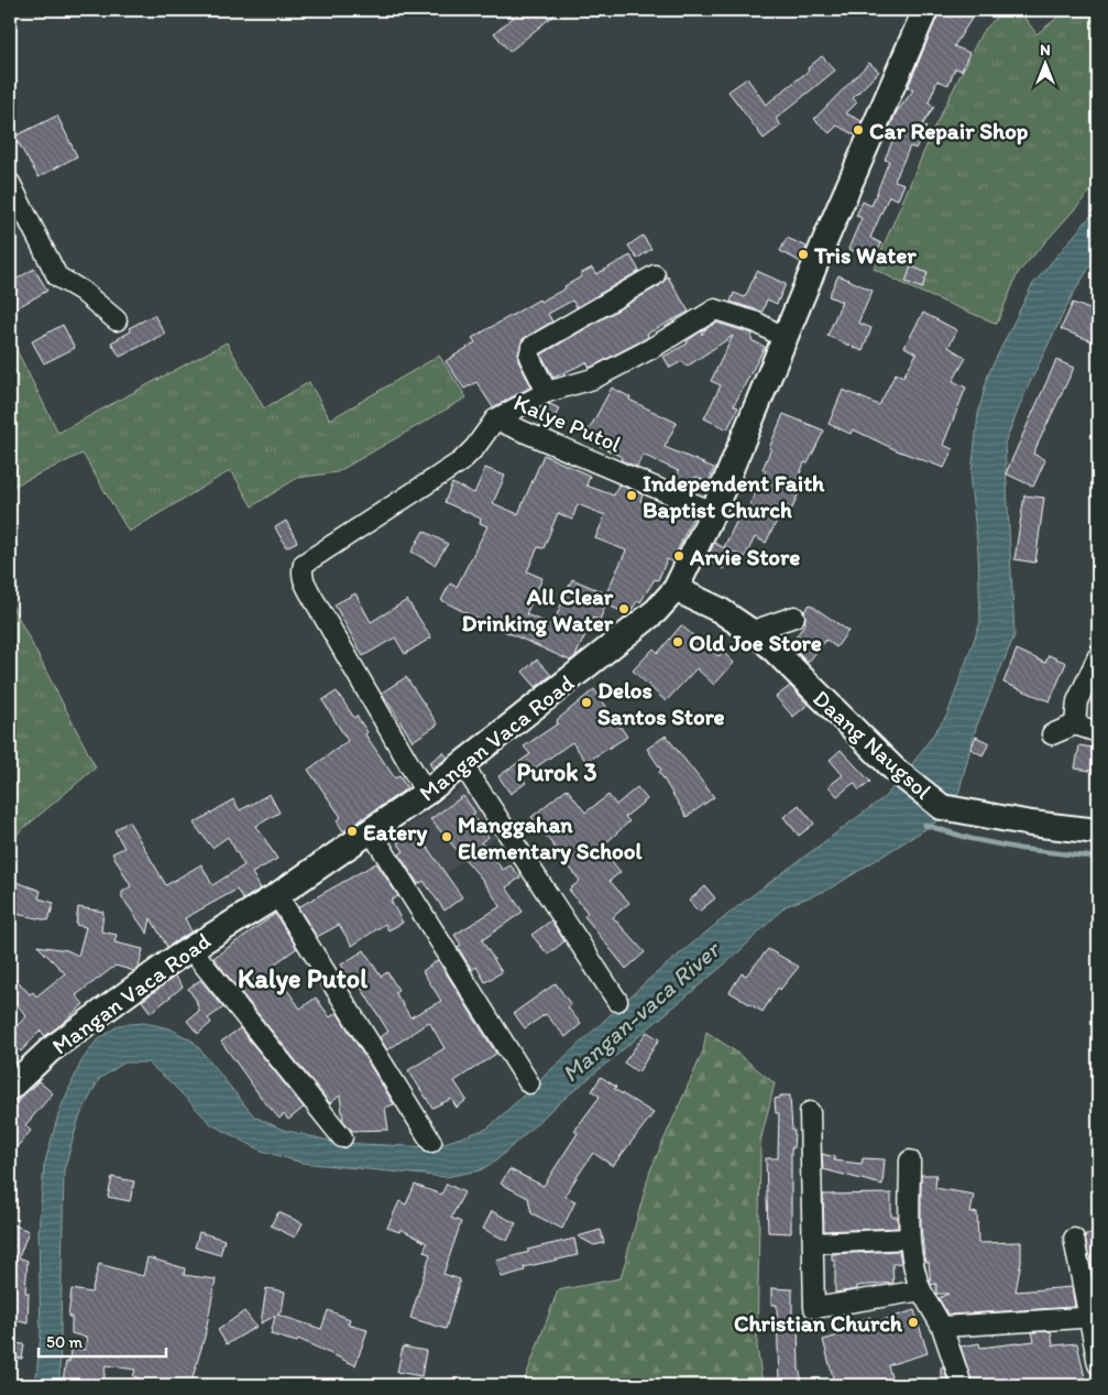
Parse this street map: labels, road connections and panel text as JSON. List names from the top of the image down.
{
  "streets": {
    "main road": ["Mangan Vaca Road", "Daang Naugsol"],
    "street": ["Kalye Putol"]
  },
  "crossings": [
    ["Kalye Putol", "Mangan Vaca Road"],
    ["Mangan Vaca Road", "Daang Naugsol"]
  ],
  "districts": ["Purok 3", "Kalye Putol"],
  "water": ["Mangan-vaca River"],
  "places": [
    "Car Repair Shop",
    "Tris Water",
    "Independent Faith Baptist Church",
    "Arvie Store",
    "All Clear Drinking Water",
    "Old Joe Store",
    "Delos Santos Store",
    "Eatery",
    "Manggahan Elementary School",
    "Christian Church"
  ],
  "scale_bar": "50 m",
  "north": "top"
}
